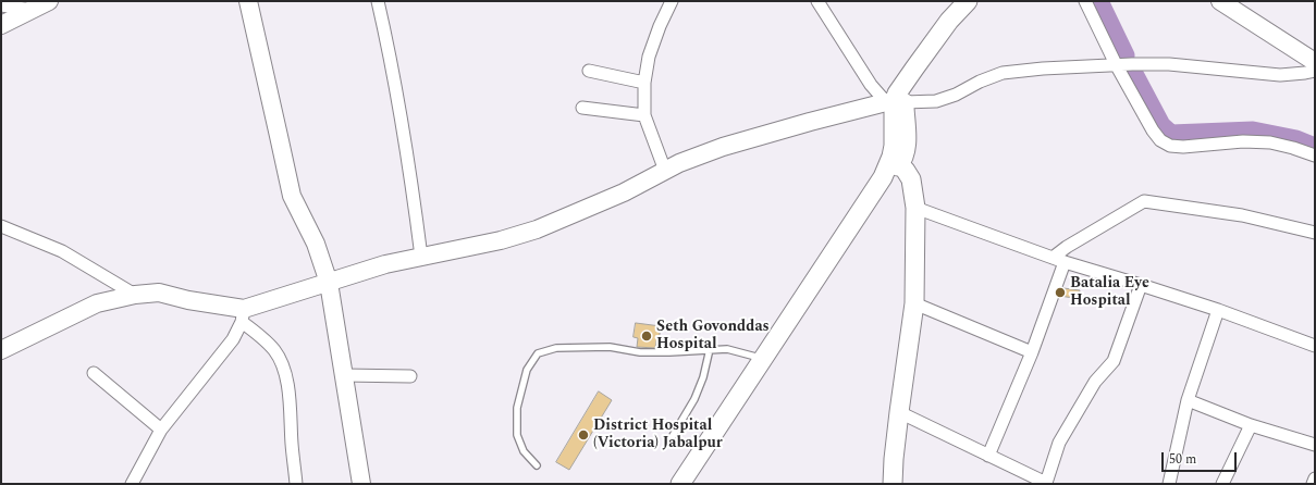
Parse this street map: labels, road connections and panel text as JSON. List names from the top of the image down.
{
  "places": ["Batalia Eye Hospital", "Seth Govonddas Hospital", "District Hospital (Victoria) Jabalpur"],
  "scale_bar": "50 m"
}
